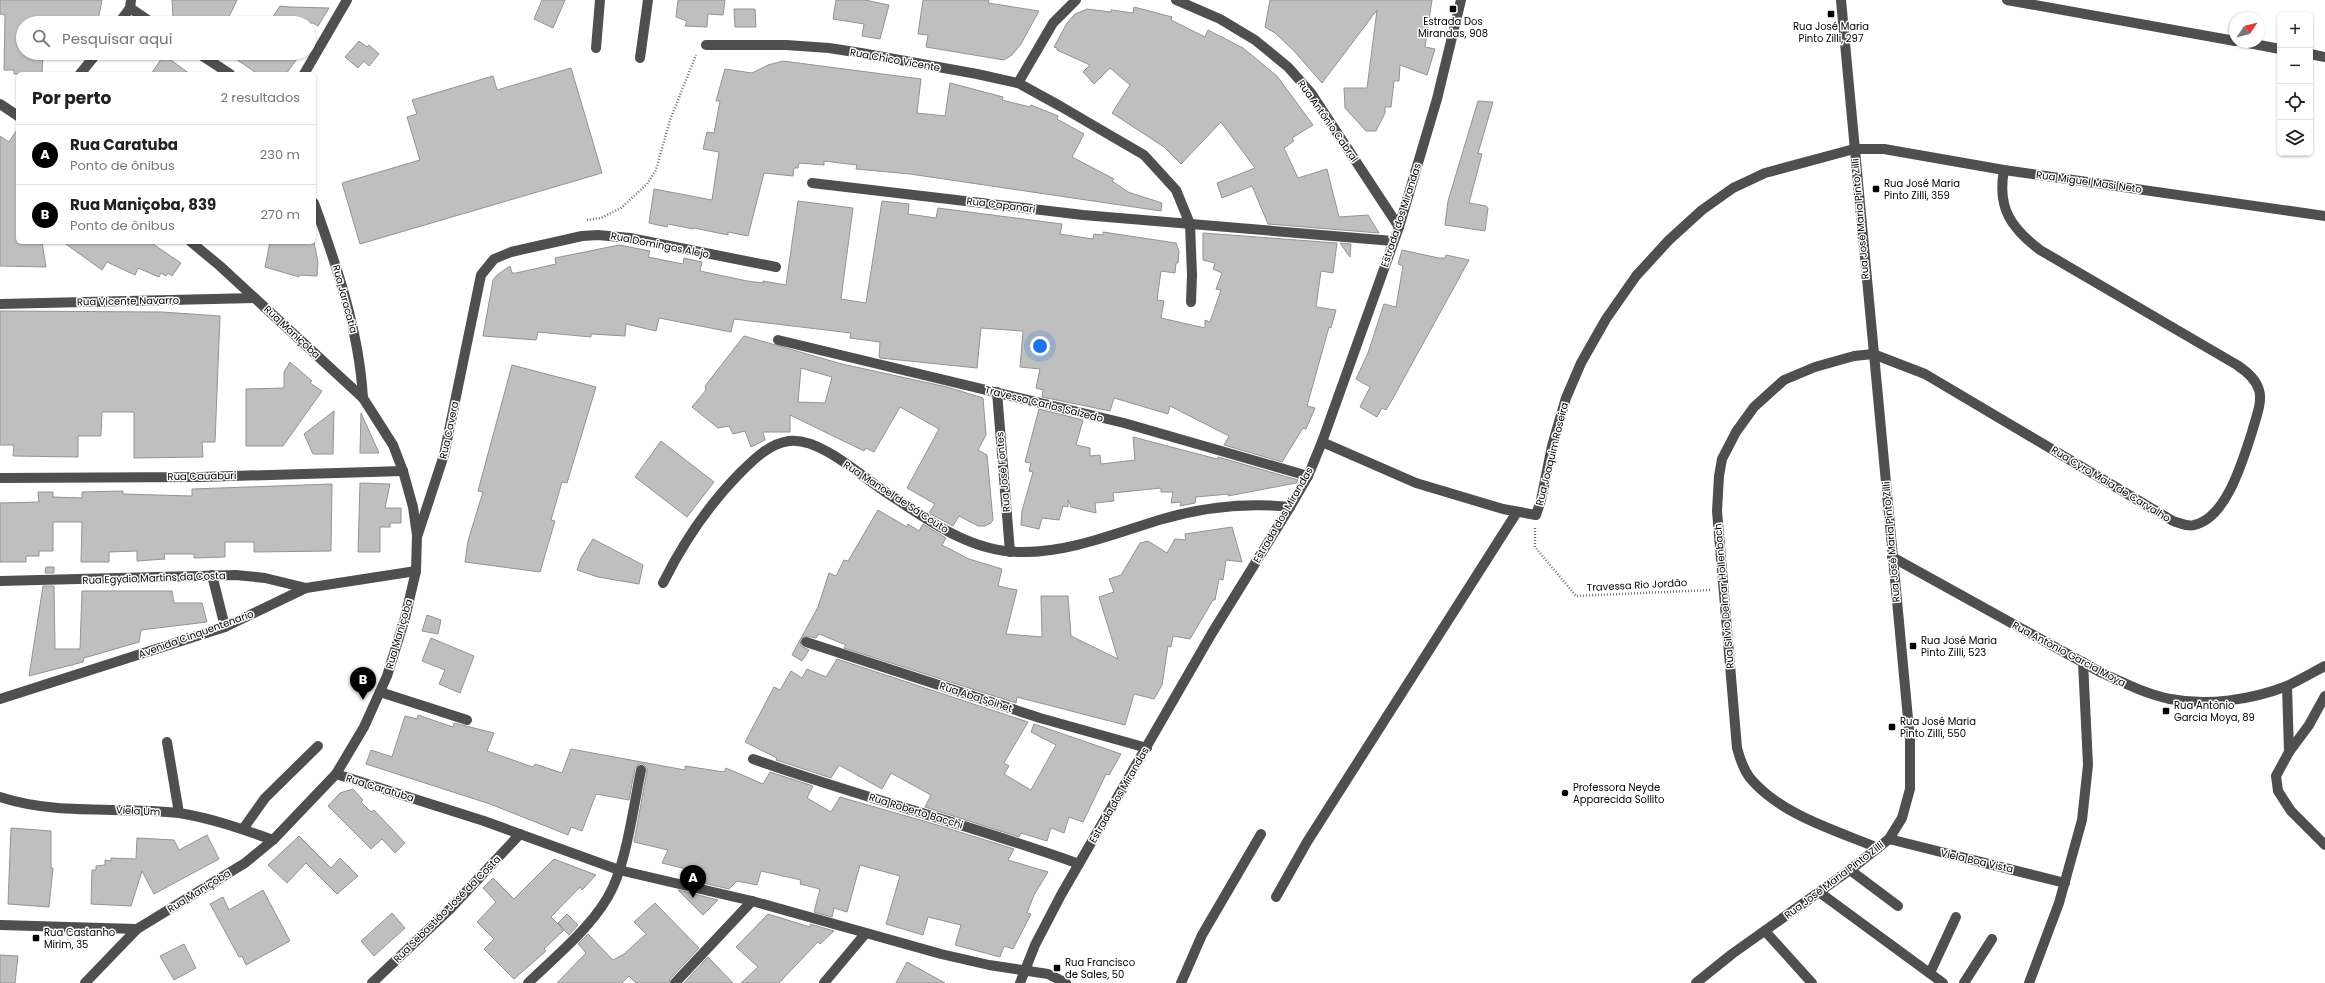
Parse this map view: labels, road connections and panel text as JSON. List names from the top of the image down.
{
  "streets": {
    "street": [
      "Rua Chico Vicente",
      "Rua Antônio Cabral",
      "Rua Miguel Masi Neto",
      "Rua Capanari",
      "Estrada dos Mirandas",
      "Rua José Maria Pinto Zilli",
      "Rua Domingos Alejo",
      "Rua Jaracatia",
      "Rua Vicente Navarro",
      "Rua Maniçoba",
      "Travessa Carlos Salzedo",
      "Rua Cavera",
      "Rua Joaquim Roseira",
      "Rua José Fontes",
      "Rua Cauaburi",
      "Rua Cyro Maia de Carvalho",
      "Rua Manoel de Sá Couto",
      "Rua Egydio Martins da Costa",
      "Rua Silvio Delmar Hollenbach",
      "Avenida Cinquentenario",
      "Rua Antônio Garcia Moya",
      "Rua Aba Soihet",
      "Rua Caratuba",
      "Viela Um",
      "Rua Roberto Bacchi",
      "Viela Boa Vista",
      "Rua Sebastião José da Costa"
    ],
    "path": ["Travessa Rio Jordão"]
  },
  "crossings": [
    ["Rua Chico Vicente", "Rua Capanari"],
    ["Rua Antônio Cabral", "Estrada dos Mirandas"],
    ["Rua Miguel Masi Neto", "Rua José Maria Pinto Zilli"],
    ["Rua Miguel Masi Neto", "Rua Joaquim Roseira"],
    ["Rua Miguel Masi Neto", "Rua Cyro Maia de Carvalho"],
    ["Rua Capanari", "Estrada dos Mirandas"],
    ["Estrada dos Mirandas", "Travessa Carlos Salzedo"],
    ["Estrada dos Mirandas", "Rua Joaquim Roseira"],
    ["Estrada dos Mirandas", "Rua Manoel de Sá Couto"],
    ["Estrada dos Mirandas", "Rua Aba Soihet"],
    ["Estrada dos Mirandas", "Rua Caratuba"],
    ["Estrada dos Mirandas", "Rua Roberto Bacchi"],
    ["Rua José Maria Pinto Zilli", "Rua Joaquim Roseira"],
    ["Rua José Maria Pinto Zilli", "Rua Cyro Maia de Carvalho"],
    ["Rua José Maria Pinto Zilli", "Rua Silvio Delmar Hollenbach"],
    ["Rua José Maria Pinto Zilli", "Rua Antônio Garcia Moya"],
    ["Rua José Maria Pinto Zilli", "Viela Boa Vista"],
    ["Rua Domingos Alejo", "Rua Cavera"],
    ["Rua Jaracatia", "Rua Maniçoba"],
    ["Rua Vicente Navarro", "Rua Maniçoba"],
    ["Rua Maniçoba", "Rua Cavera"],
    ["Rua Maniçoba", "Rua Cauaburi"],
    ["Rua Maniçoba", "Avenida Cinquentenario"],
    ["Rua Maniçoba", "Rua Caratuba"],
    ["Rua Maniçoba", "Viela Um"],
    ["Travessa Carlos Salzedo", "Rua José Fontes"],
    ["Rua Joaquim Roseira", "Travessa Rio Jordão"],
    ["Rua José Fontes", "Rua Manoel de Sá Couto"],
    ["Rua Cyro Maia de Carvalho", "Rua Silvio Delmar Hollenbach"],
    ["Rua Egydio Martins da Costa", "Avenida Cinquentenario"],
    ["Travessa Rio Jordão", "Rua Silvio Delmar Hollenbach"],
    ["Rua Caratuba", "Rua Sebastião José da Costa"]
  ],
  "places": {
    "transit": [
      "Estrada Dos Mirandas, 908",
      "Rua José Maria Pinto Zilli, 297",
      "Rua José Maria Pinto Zilli, 359",
      "Rua José Maria Pinto Zilli, 523",
      "Rua Antônio Garcia Moya, 89",
      "Rua José Maria Pinto Zilli, 550",
      "Rua Castanho Mirim, 35",
      "Rua Francisco de Sales, 50"
    ],
    "other": ["Professora Neyde Apparecida Sollito"]
  },
  "north": "top right",
  "page": {
    "map_buttons": ["+", "−"],
    "search": "Pesquisar aqui",
    "heading": ["Por perto", "2 resultados"],
    "list": [
      {
        "mark": "A",
        "name": "Rua Caratuba",
        "note": "Ponto de ônibus",
        "value": "230 m"
      },
      {
        "mark": "B",
        "name": "Rua Maniçoba, 839",
        "note": "Ponto de ônibus",
        "value": "270 m"
      }
    ],
    "pins": ["B", "A"]
  }
}
